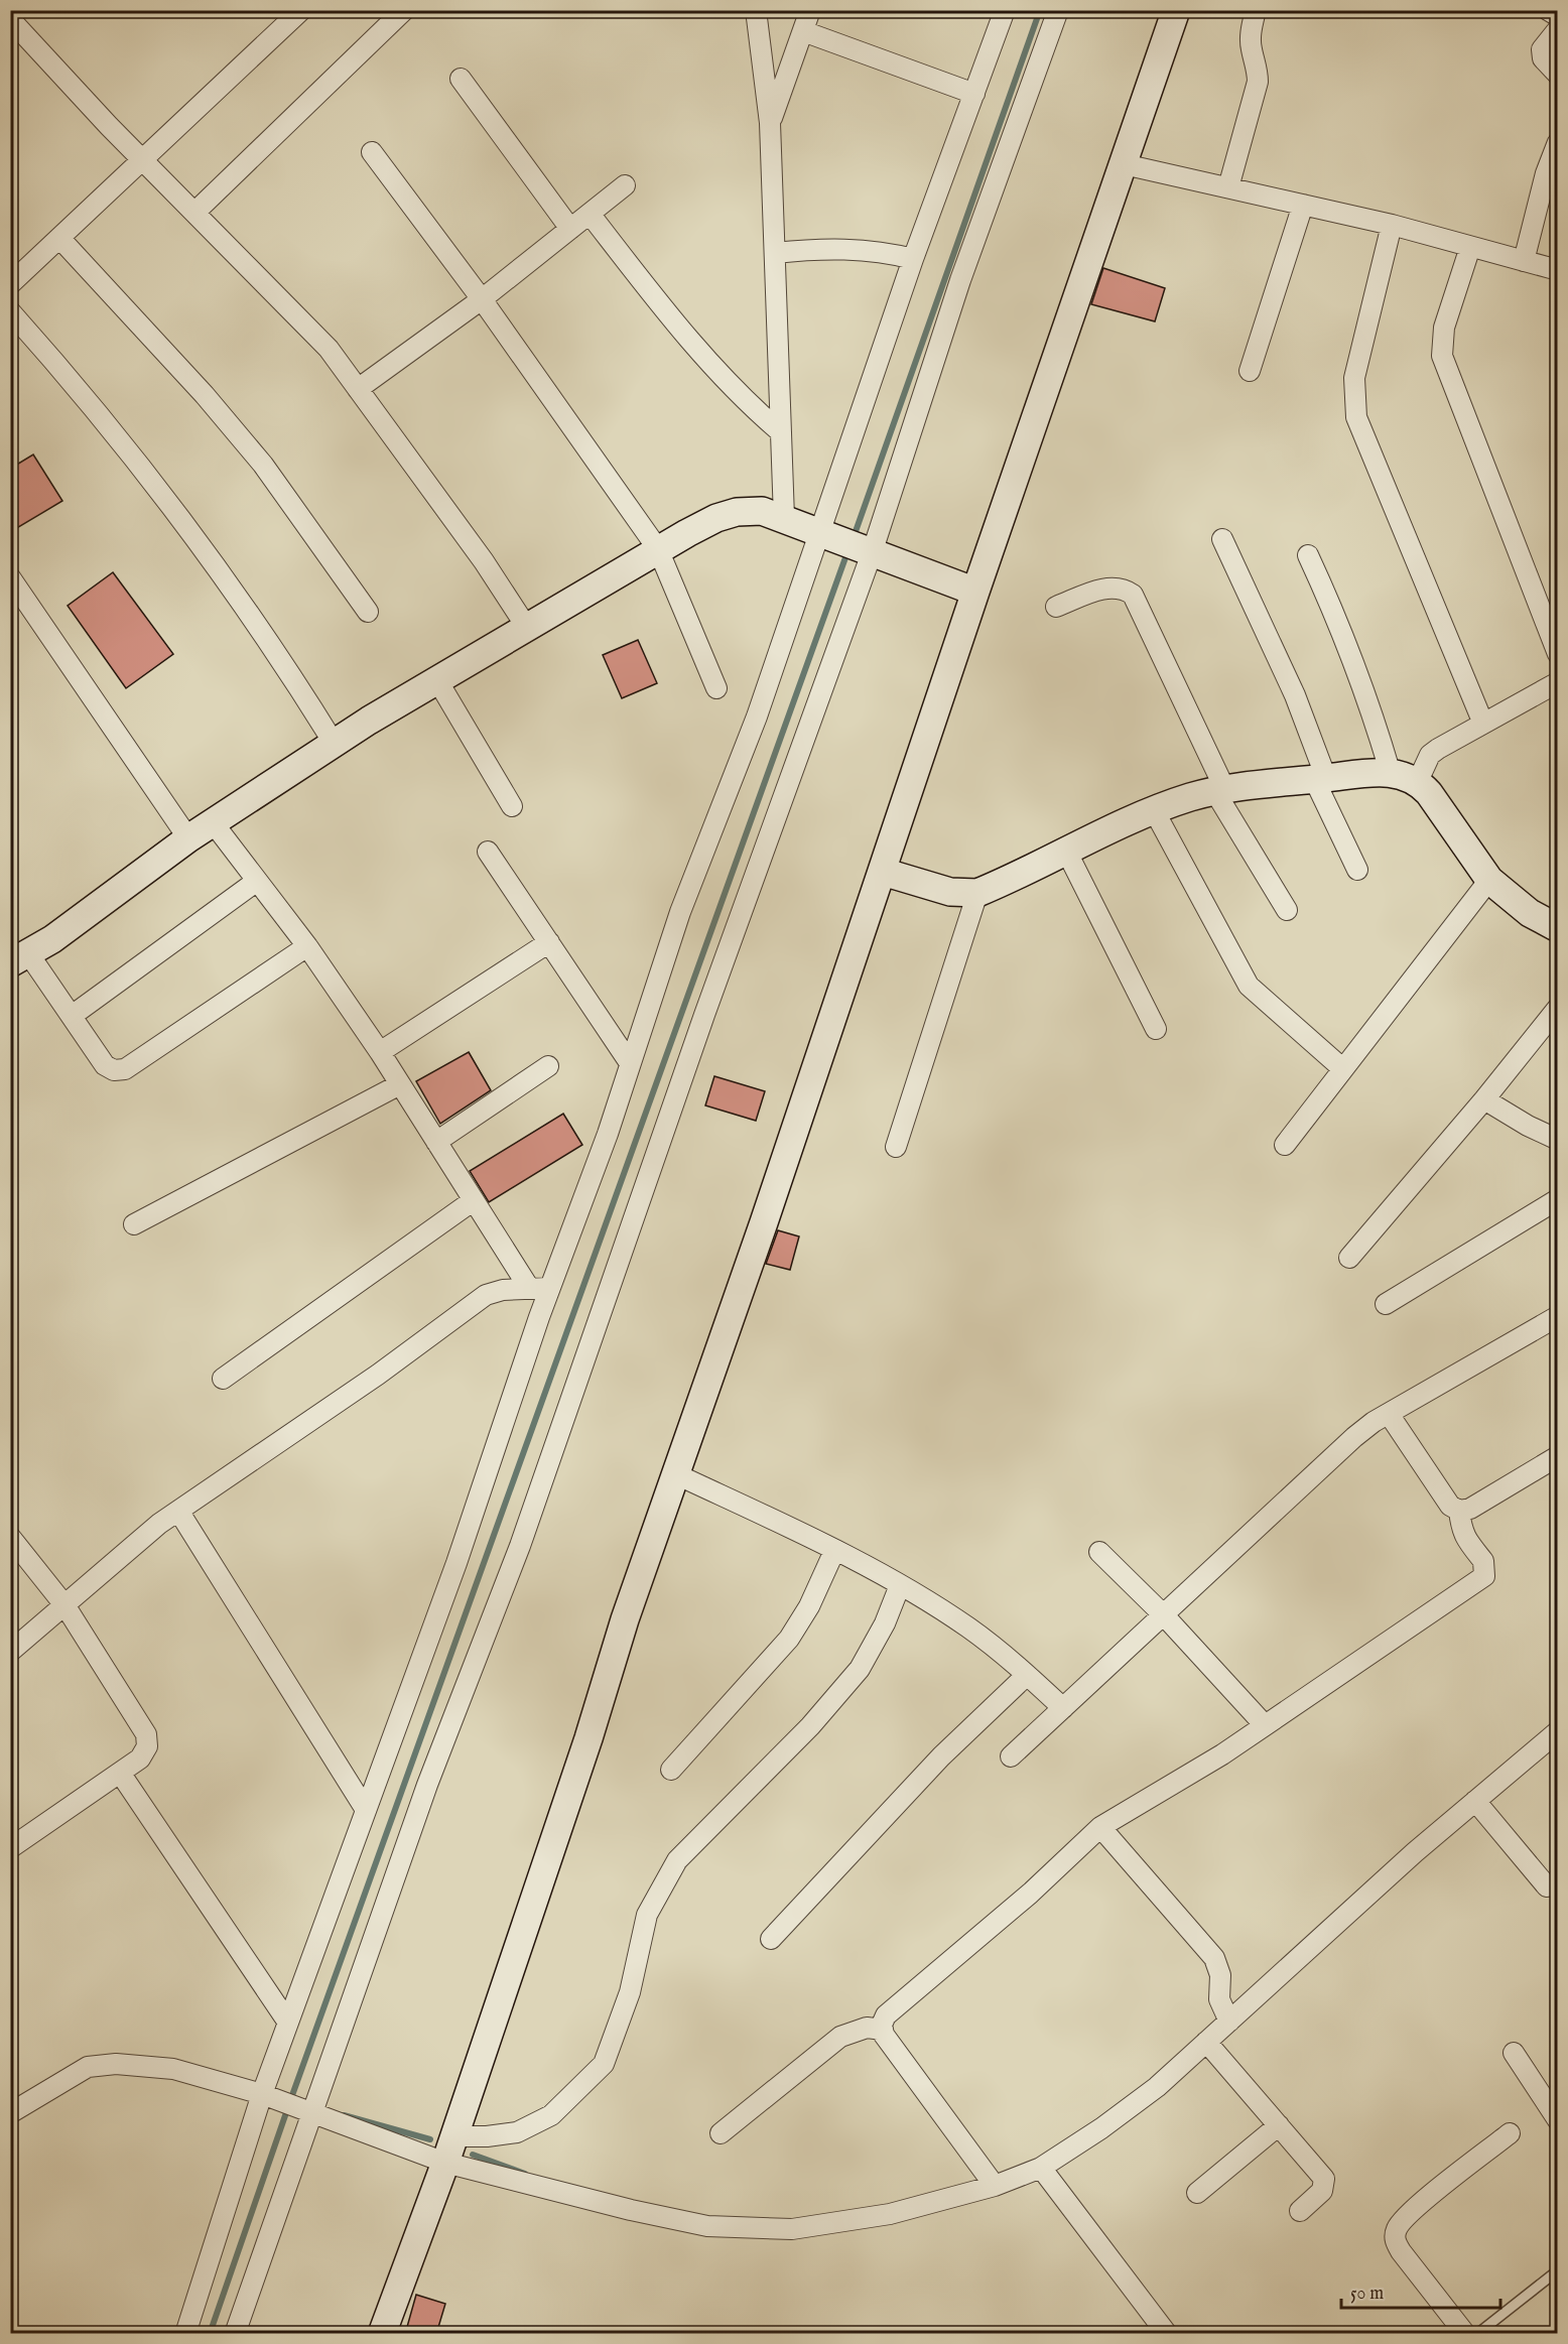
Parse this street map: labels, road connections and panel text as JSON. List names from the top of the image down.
{
  "scale_bar": "50 m"
}
